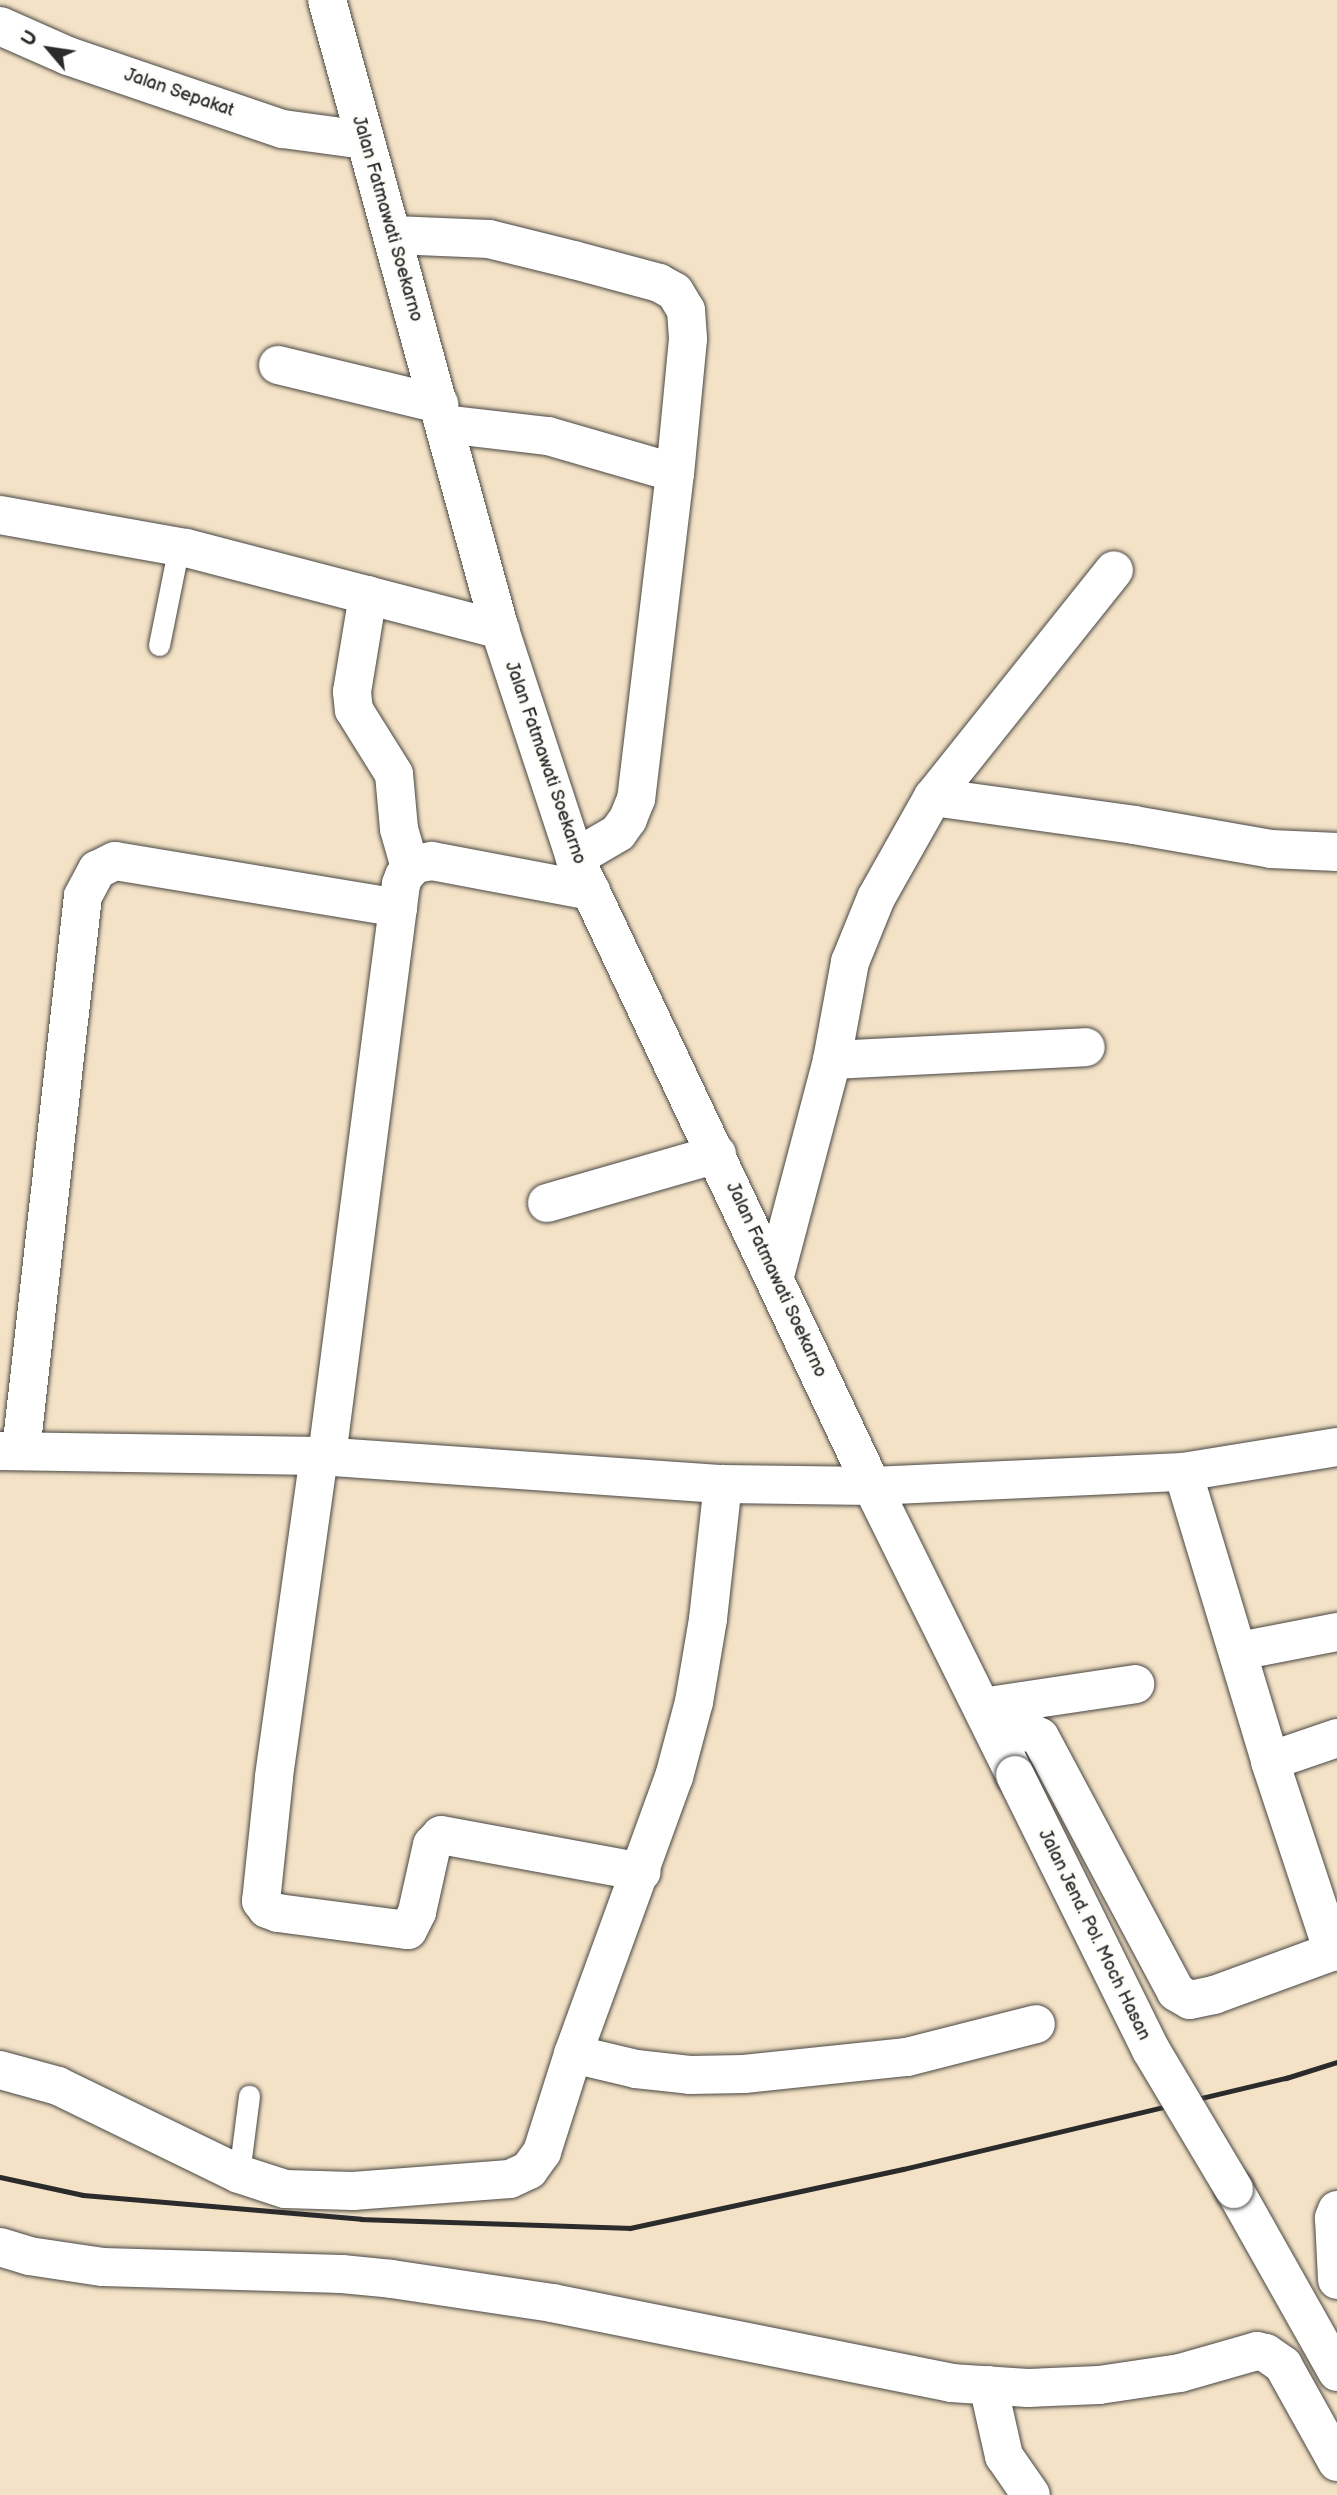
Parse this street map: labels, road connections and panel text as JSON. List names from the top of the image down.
{
  "streets": {
    "street": ["Jalan Sepakat", "Jalan Fatmawati Soekarno", "Jalan Jend. Pol. Moch Hasan"]
  },
  "crossings": [
    ["Jalan Sepakat", "Jalan Fatmawati Soekarno"],
    ["Jalan Fatmawati Soekarno", "Jalan Jend. Pol. Moch Hasan"]
  ],
  "north": "top left"
}
